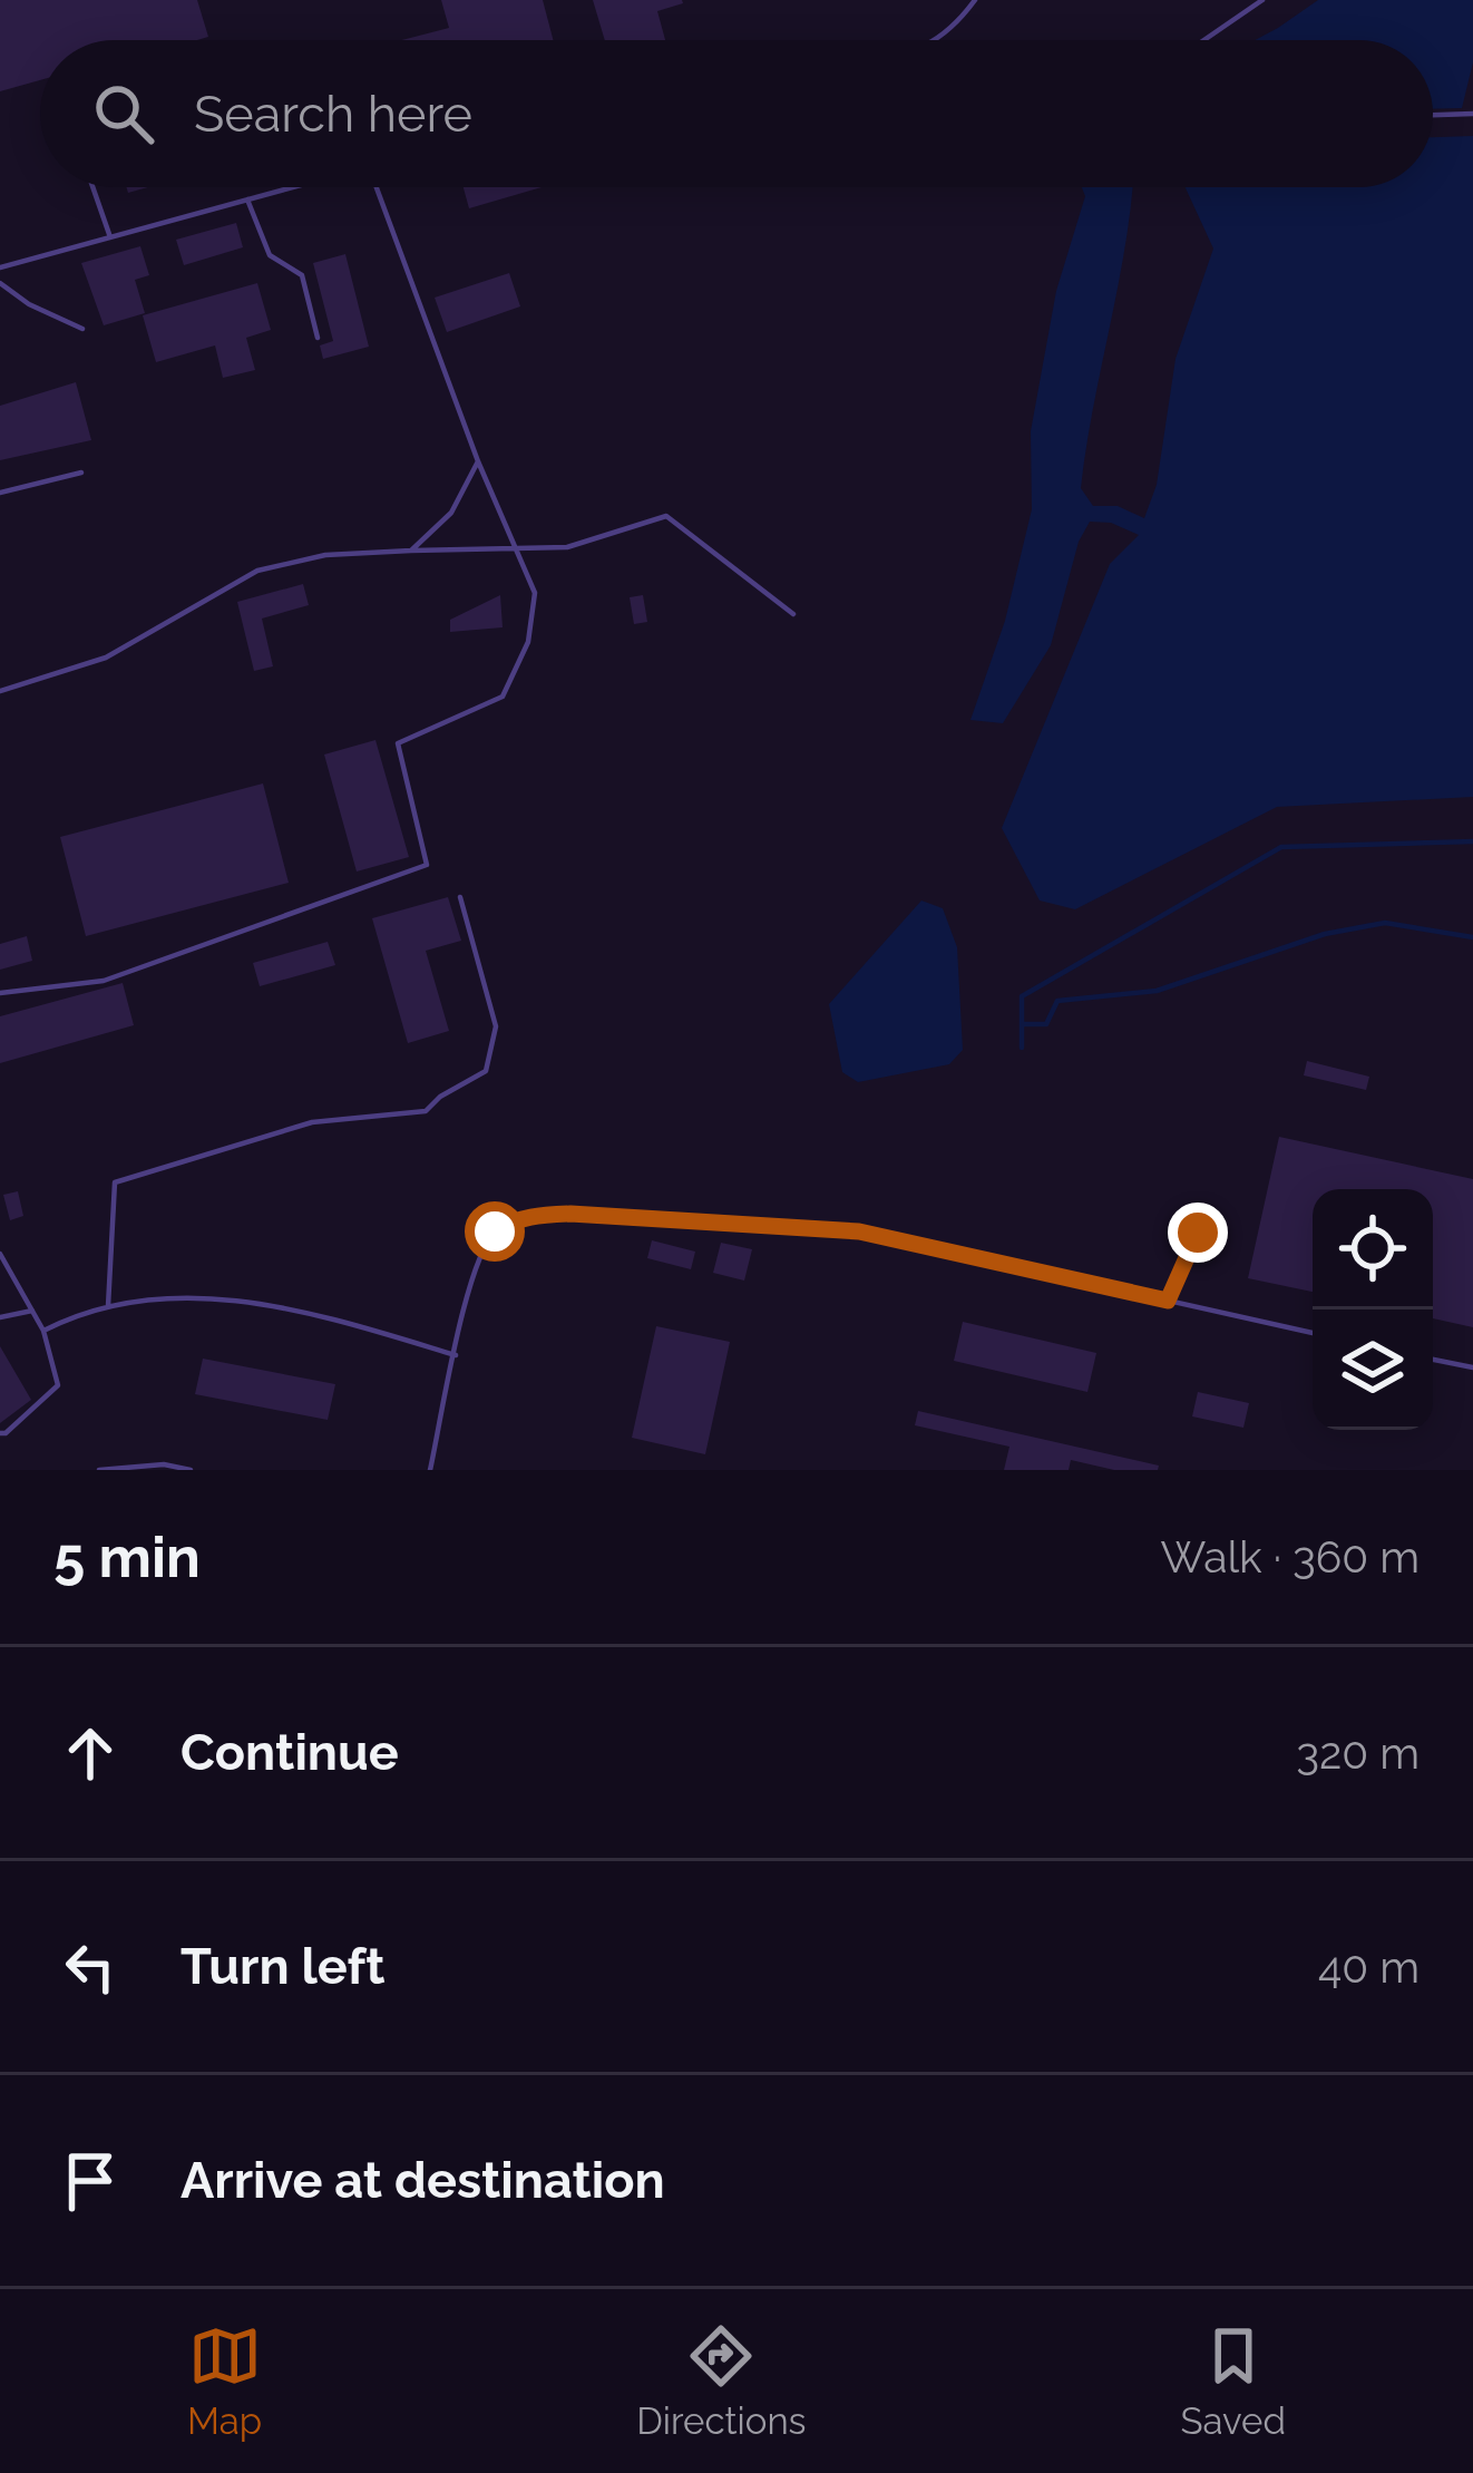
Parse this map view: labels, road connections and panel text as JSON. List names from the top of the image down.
{
  "page": {
    "search": "Search here",
    "heading": ["5 min", "Walk · 360 m"],
    "list": [
      ["Continue", "320 m"],
      ["Turn left", "40 m"],
      "Arrive at destination"
    ],
    "nav": ["Map", "Directions", "Saved"]
  }
}
